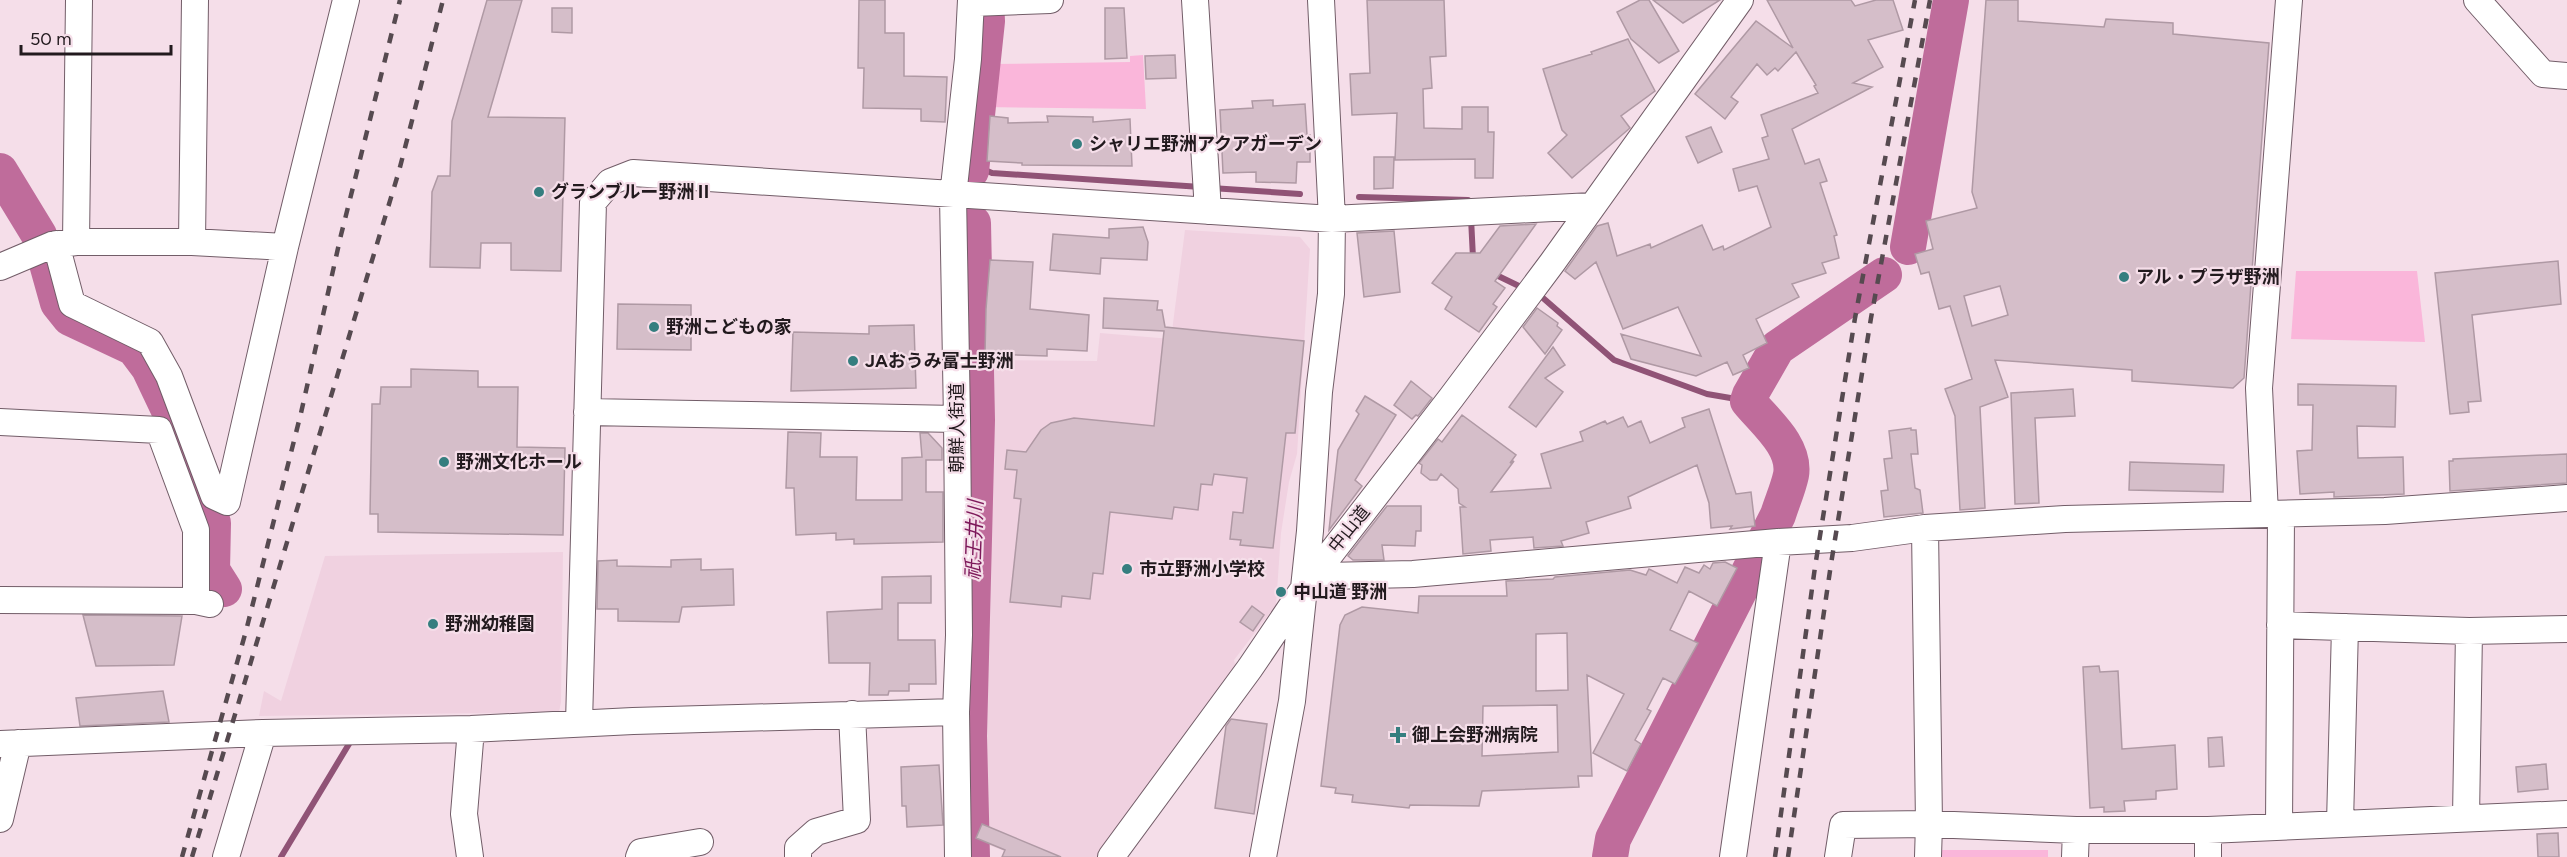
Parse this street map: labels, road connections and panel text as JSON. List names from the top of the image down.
{
  "streets": {
    "street": ["朝鮮人街道", "中山道"]
  },
  "water": ["祇王井川"],
  "places": {
    "other": [
      "シャリエ野洲アクアガーデン",
      "グランブルー野洲Ⅱ",
      "アル・プラザ野洲",
      "野洲こどもの家",
      "JAおうみ富士野洲",
      "野洲文化ホール",
      "市立野洲小学校",
      "中山道 野洲",
      "野洲幼稚園"
    ],
    "health": ["御上会野洲病院"]
  },
  "scale_bar": "50 m"
}
